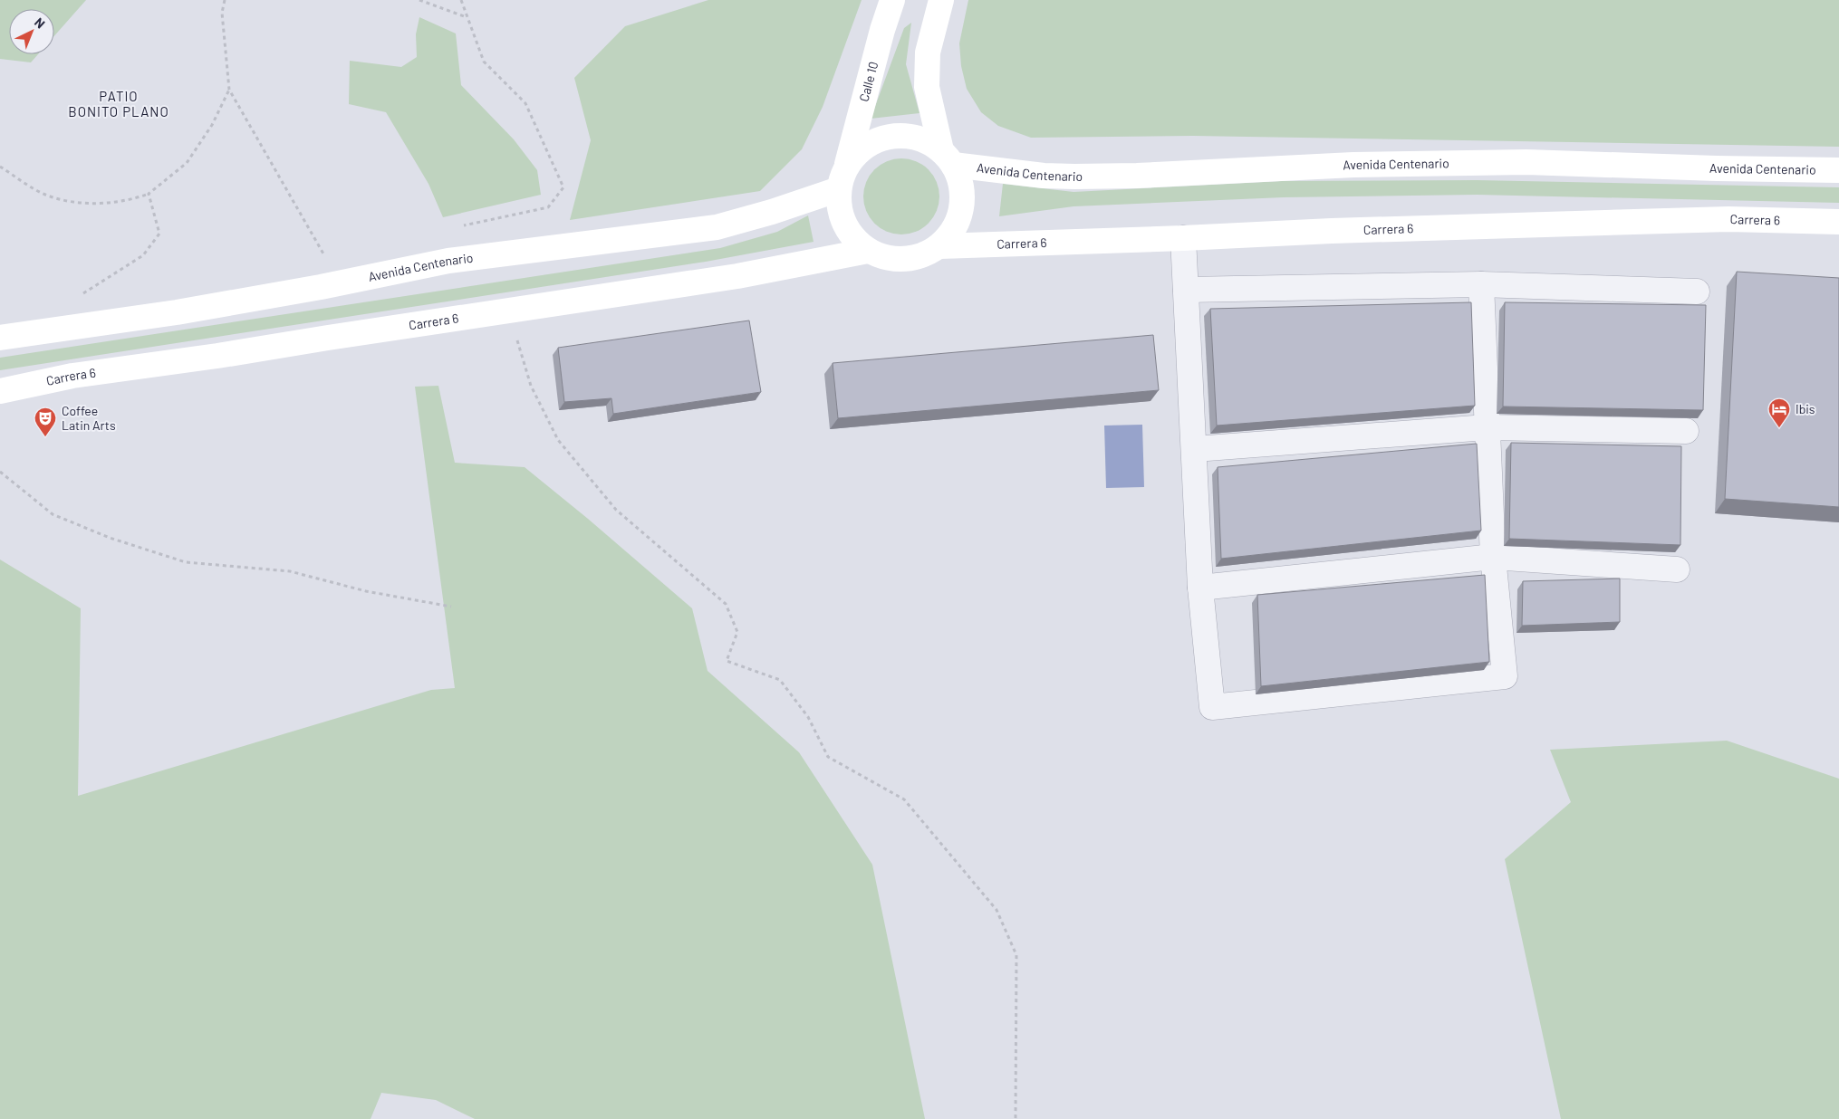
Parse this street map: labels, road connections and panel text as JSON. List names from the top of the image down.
{
  "streets": {
    "main road": ["Calle 10", "Avenida Centenario", "Carrera 6"]
  },
  "crossings": [
    ["Calle 10", "Avenida Centenario"],
    ["Calle 10", "Carrera 6"],
    ["Avenida Centenario", "Carrera 6"]
  ],
  "districts": ["PATIO BONITO PLANO"],
  "places": {
    "hotel": ["Ibis"],
    "theatre": ["Coffee Latin Arts"]
  },
  "north": "top right"
}
